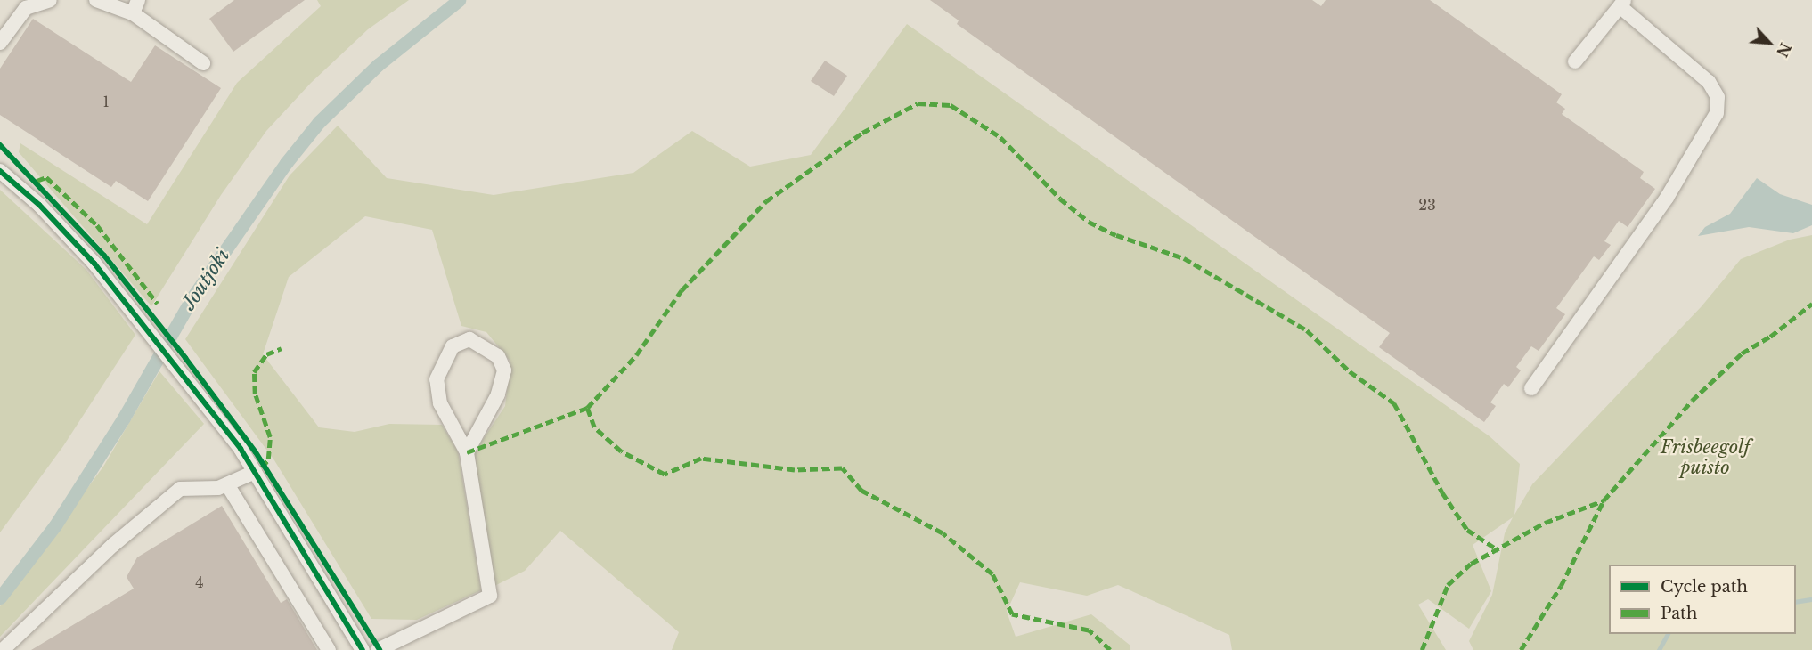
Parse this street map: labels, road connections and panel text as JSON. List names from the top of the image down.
{
  "water": ["Joutjoki"],
  "parks": ["Frisbeegolf puisto"],
  "house_numbers": ["1", "23", "4"],
  "legend": ["Cycle path", "Path"],
  "north": "bottom right"
}
